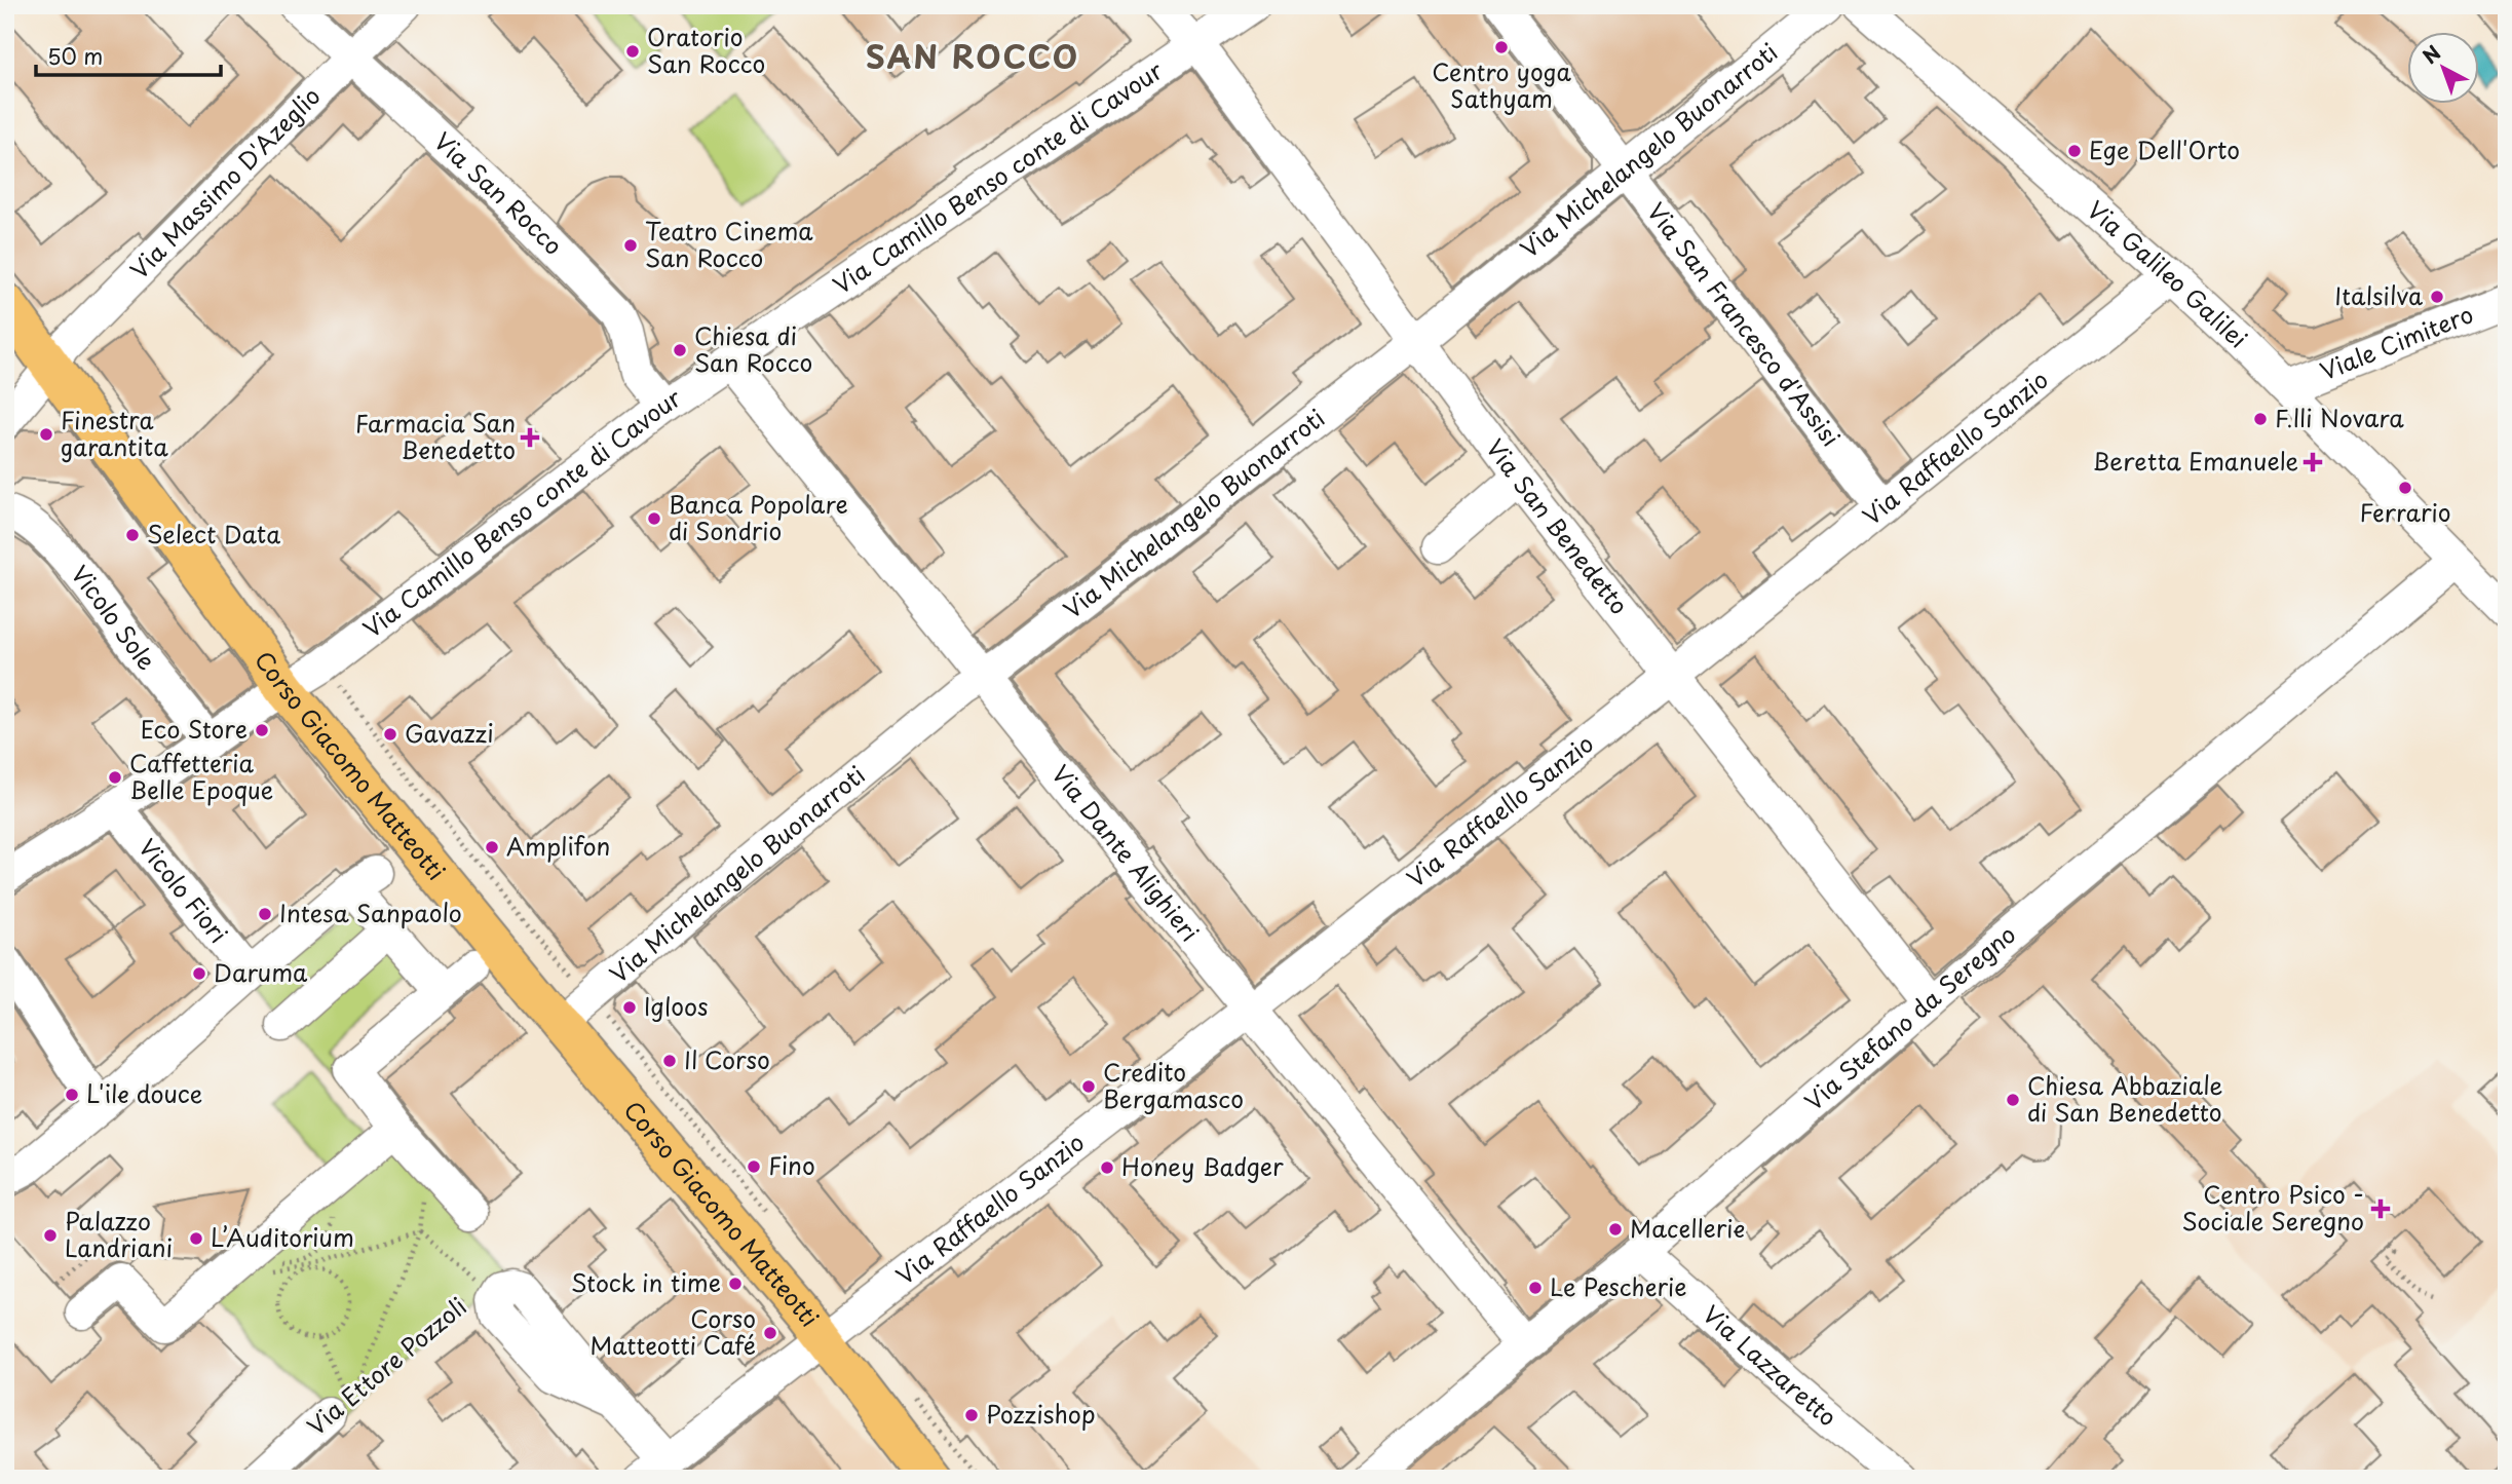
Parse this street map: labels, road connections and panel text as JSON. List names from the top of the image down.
{
  "streets": {
    "main road": ["Corso Giacomo Matteotti"],
    "street": [
      "Via Michelangelo Buonarroti",
      "Via Camillo Benso conte di Cavour",
      "Via Massimo D'Azeglio",
      "Via San Rocco",
      "Via Galileo Galilei",
      "Via San Francesco d'Assisi",
      "Viale Cimitero",
      "Via Raffaello Sanzio",
      "Via San Benedetto",
      "Vicolo Sole",
      "Via Dante Alighieri",
      "Vicolo Fiori",
      "Via Stefano da Seregno",
      "Via Lazzaretto",
      "Via Ettore Pozzoli"
    ]
  },
  "crossings": [
    ["Via Michelangelo Buonarroti", "Via San Francesco d'Assisi"],
    ["Via Michelangelo Buonarroti", "Via San Benedetto"],
    ["Via Michelangelo Buonarroti", "Corso Giacomo Matteotti"],
    ["Via Michelangelo Buonarroti", "Via Dante Alighieri"],
    ["Via Camillo Benso conte di Cavour", "Via San Rocco"],
    ["Via Camillo Benso conte di Cavour", "Via San Benedetto"],
    ["Via Camillo Benso conte di Cavour", "Vicolo Sole"],
    ["Via Camillo Benso conte di Cavour", "Corso Giacomo Matteotti"],
    ["Via Camillo Benso conte di Cavour", "Via Dante Alighieri"],
    ["Via Camillo Benso conte di Cavour", "Vicolo Fiori"],
    ["Via Massimo D'Azeglio", "Via San Rocco"],
    ["Via Massimo D'Azeglio", "Corso Giacomo Matteotti"],
    ["Via Galileo Galilei", "Viale Cimitero"],
    ["Via Galileo Galilei", "Via Raffaello Sanzio"],
    ["Via Galileo Galilei", "Via Stefano da Seregno"],
    ["Via San Francesco d'Assisi", "Via Raffaello Sanzio"],
    ["Via Raffaello Sanzio", "Via San Benedetto"],
    ["Via Raffaello Sanzio", "Corso Giacomo Matteotti"],
    ["Via Raffaello Sanzio", "Via Dante Alighieri"],
    ["Via San Benedetto", "Via Stefano da Seregno"],
    ["Via Dante Alighieri", "Via Stefano da Seregno"],
    ["Via Stefano da Seregno", "Via Lazzaretto"]
  ],
  "districts": ["SAN ROCCO"],
  "places": {
    "other": [
      "Centro yoga Sathyam",
      "Oratorio San Rocco",
      "Ege Dell'Orto",
      "Teatro Cinema San Rocco",
      "Italsilva",
      "Chiesa di San Rocco",
      "F.lli Novara",
      "Finestra garantita",
      "Ferrario",
      "Banca Popolare di Sondrio",
      "Select Data",
      "Eco Store",
      "Gavazzi",
      "Caffetteria Belle Epoque",
      "Amplifon",
      "Intesa Sanpaolo",
      "Daruma",
      "Igloos",
      "Il Corso",
      "Credito Bergamasco",
      "L'ile douce",
      "Chiesa Abbaziale di San Benedetto",
      "Fino",
      "Honey Badger",
      "Macellerie",
      "Palazzo Landriani",
      "L’Auditorium",
      "Stock in time",
      "Le Pescherie",
      "Corso Matteotti Café",
      "Pozzishop"
    ],
    "health": ["Farmacia San Benedetto", "Beretta Emanuele", "Centro Psico - Sociale Seregno"]
  },
  "scale_bar": "50 m",
  "north": "top left"
}
